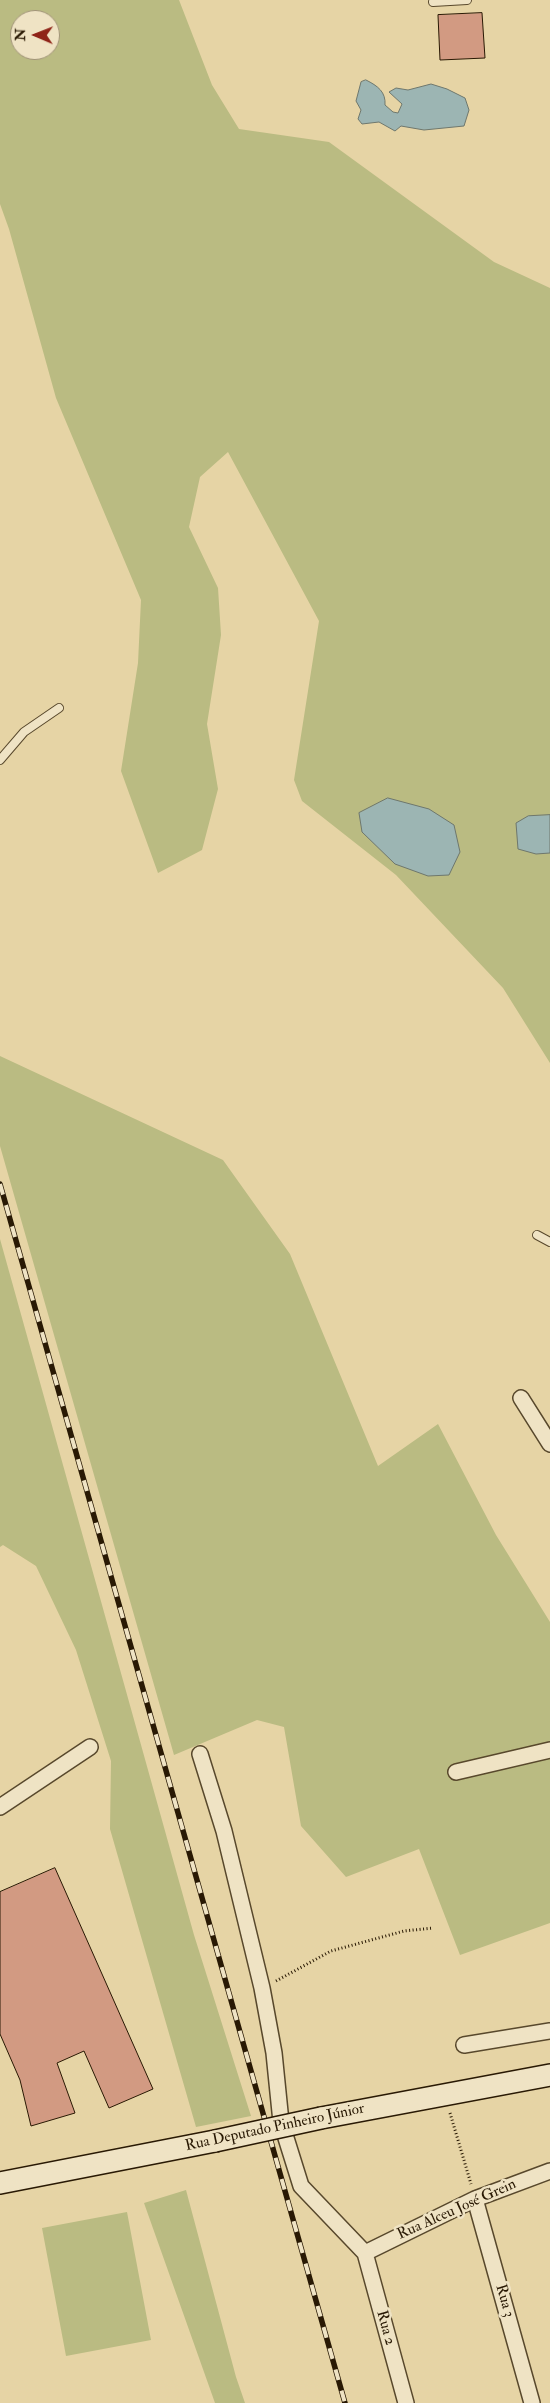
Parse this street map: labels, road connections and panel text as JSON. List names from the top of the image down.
{
  "streets": {
    "street": [
      "Rua Deputado Pinheiro Júnior",
      "Rua Alceu José Grein",
      "Rua 3",
      "Rua 2"
    ]
  },
  "crossings": [
    ["Rua Alceu José Grein", "Rua 3"],
    ["Rua Alceu José Grein", "Rua 2"]
  ],
  "north": "left"
}
